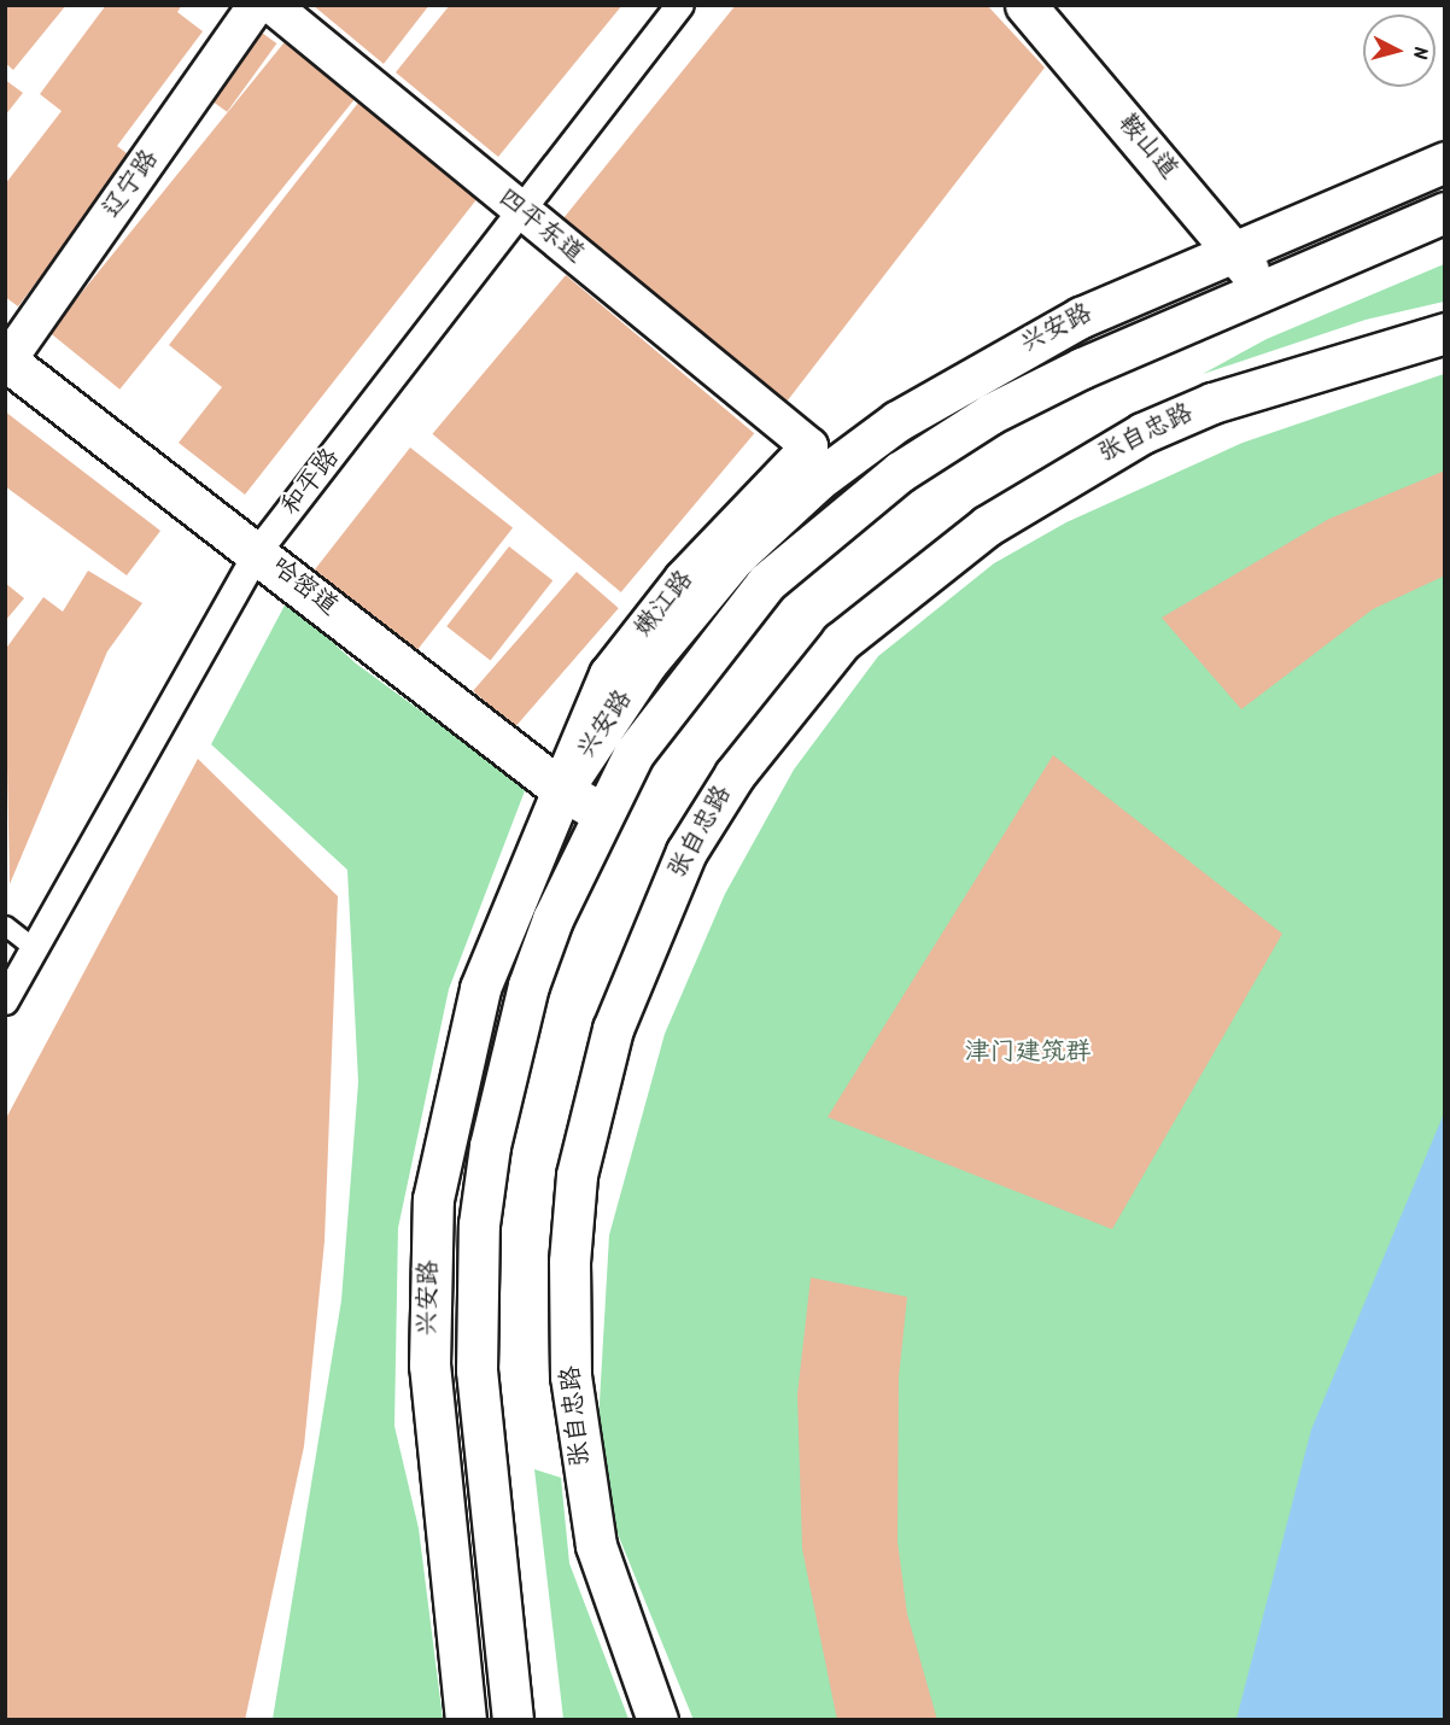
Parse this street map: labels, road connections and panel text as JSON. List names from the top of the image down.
{
  "streets": {
    "main road": [
      "鞍山道",
      "兴安路",
      "张自忠路",
      "哈密道"
    ],
    "street": [
      "辽宁路",
      "四平东道",
      "和平路",
      "嫩江路"
    ]
  },
  "crossings": [
    ["鞍山道", "兴安路"],
    ["辽宁路", "哈密道"],
    ["四平东道", "和平路"],
    ["四平东道", "嫩江路"],
    ["兴安路", "哈密道"],
    ["兴安路", "嫩江路"],
    ["和平路", "哈密道"],
    ["哈密道", "嫩江路"]
  ],
  "parks": ["津门建筑群"],
  "north": "right"
}
